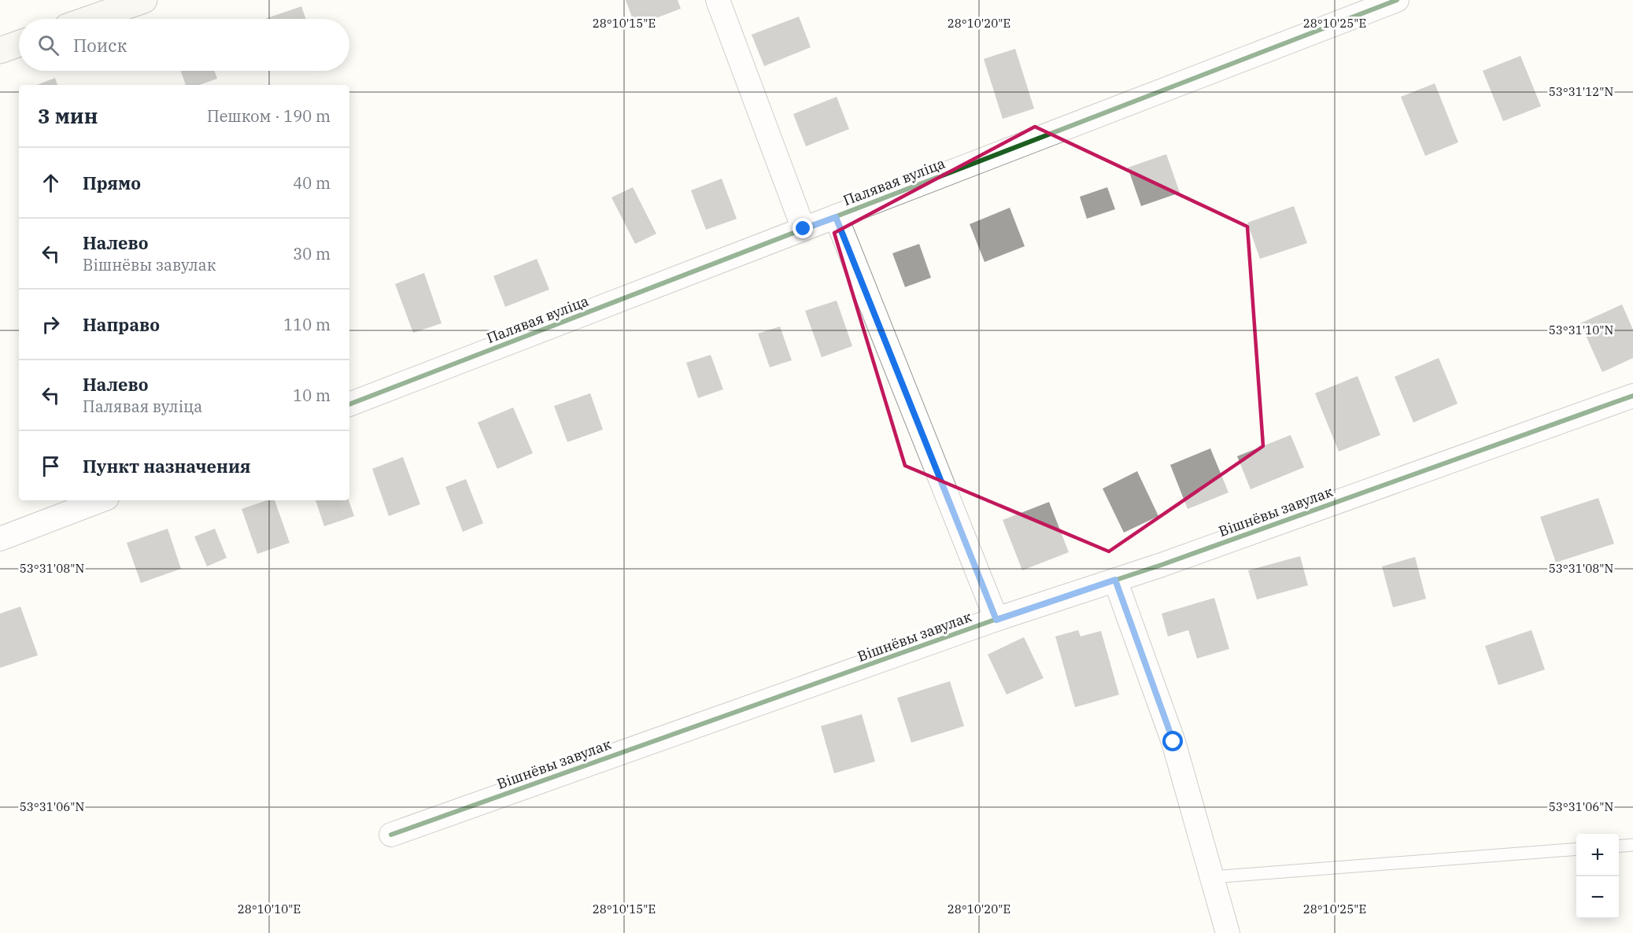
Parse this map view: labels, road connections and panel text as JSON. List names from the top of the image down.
{
  "streets": {
    "street": ["Палявая вуліца", "Вішнёвы завулак"]
  },
  "page": {
    "search": "Поиск",
    "heading": ["3 мин", "Пешком · 190 m"],
    "list": [
      ["Прямо", "40 m"],
      ["Налево", "Вішнёвы завулак", "30 m"],
      ["Направо", "110 m"],
      ["Налево", "Палявая вуліца", "10 m"],
      "Пункт назначения"
    ],
    "map_buttons": ["+", "−"]
  },
  "coordinates": [
    "28°10'15\"E",
    "28°10'20\"E",
    "28°10'25\"E",
    "53°31'12\"N",
    "53°31'10\"N",
    "53°31'08\"N",
    "53°31'06\"N",
    "28°10'10\"E"
  ]
}
